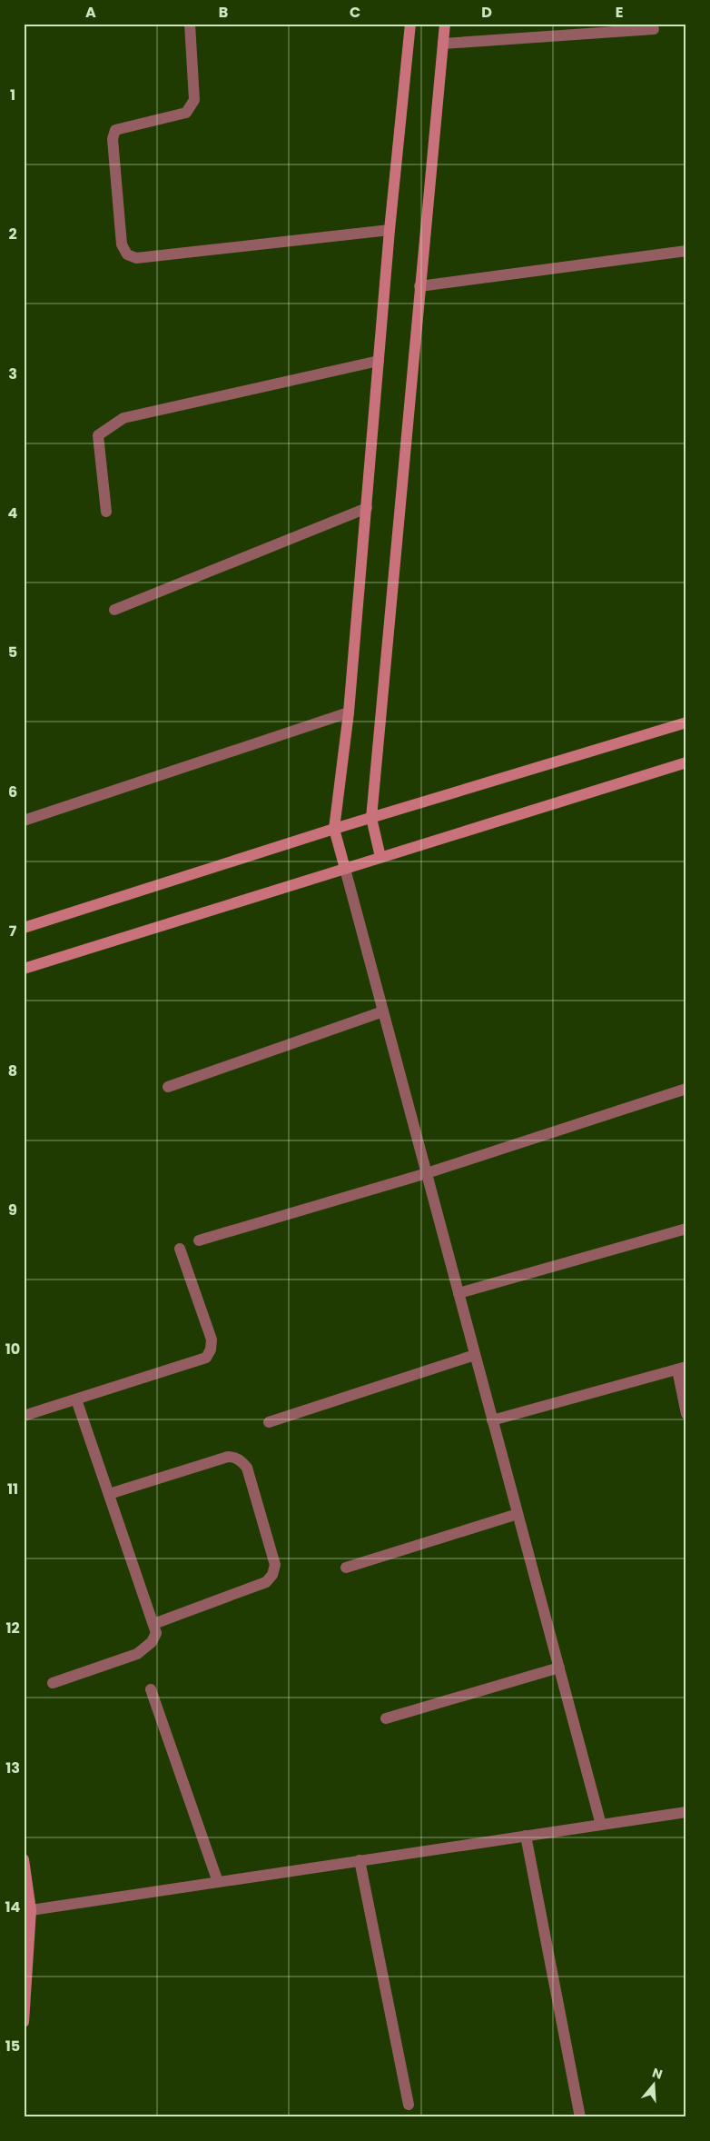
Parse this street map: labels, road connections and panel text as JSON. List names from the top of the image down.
{
  "north": "top",
  "grid": {
    "columns": [
      "A",
      "B",
      "C",
      "D",
      "E"
    ],
    "rows": [
      "1",
      "2",
      "3",
      "4",
      "5",
      "6",
      "7",
      "8",
      "9",
      "10",
      "11",
      "12",
      "13",
      "14",
      "15"
    ]
  }
}
